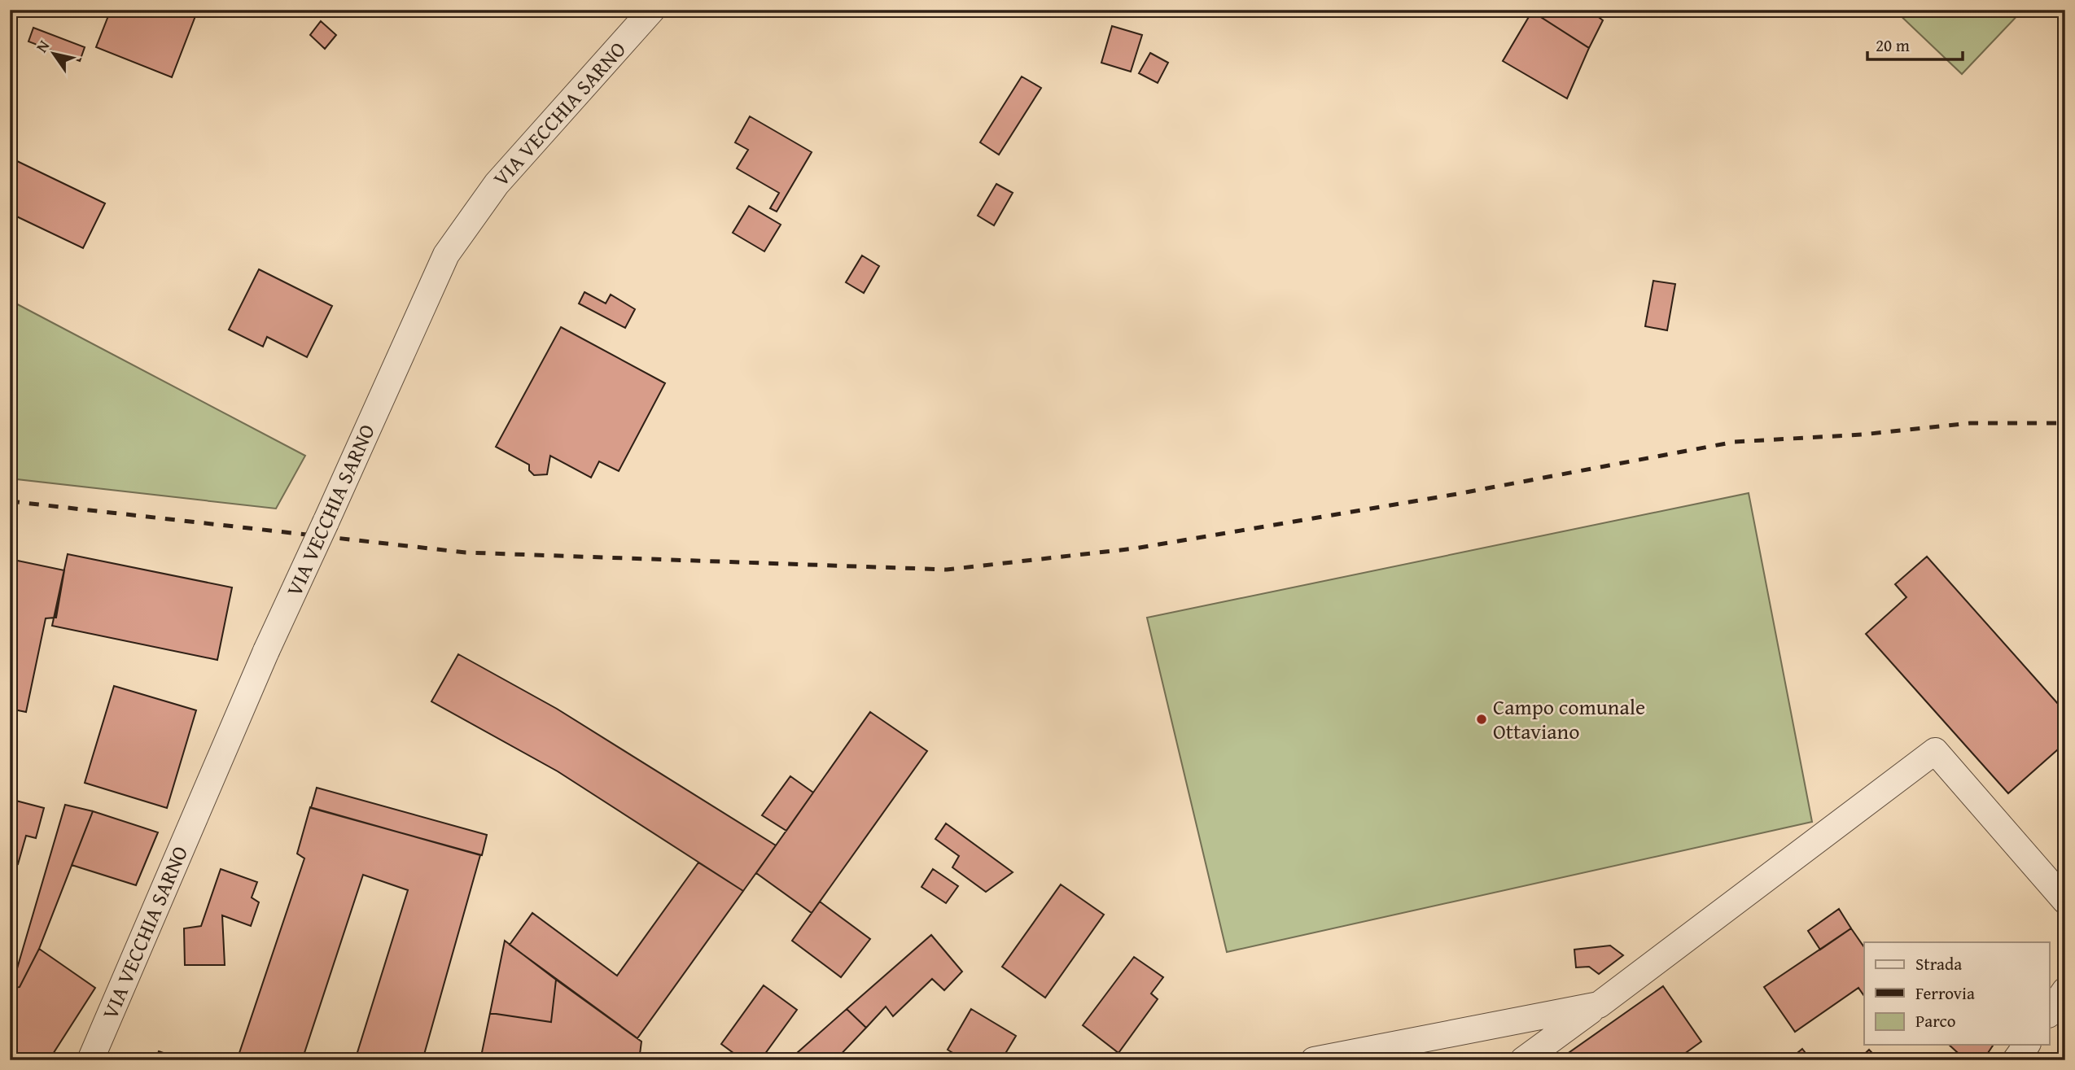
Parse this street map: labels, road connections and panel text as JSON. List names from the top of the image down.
{
  "streets": {
    "street": ["VIA VECCHIA SARNO"]
  },
  "places": ["Campo comunale Ottaviano"],
  "legend": ["Strada", "Ferrovia", "Parco"],
  "scale_bar": "20 m",
  "north": "top left"
}
